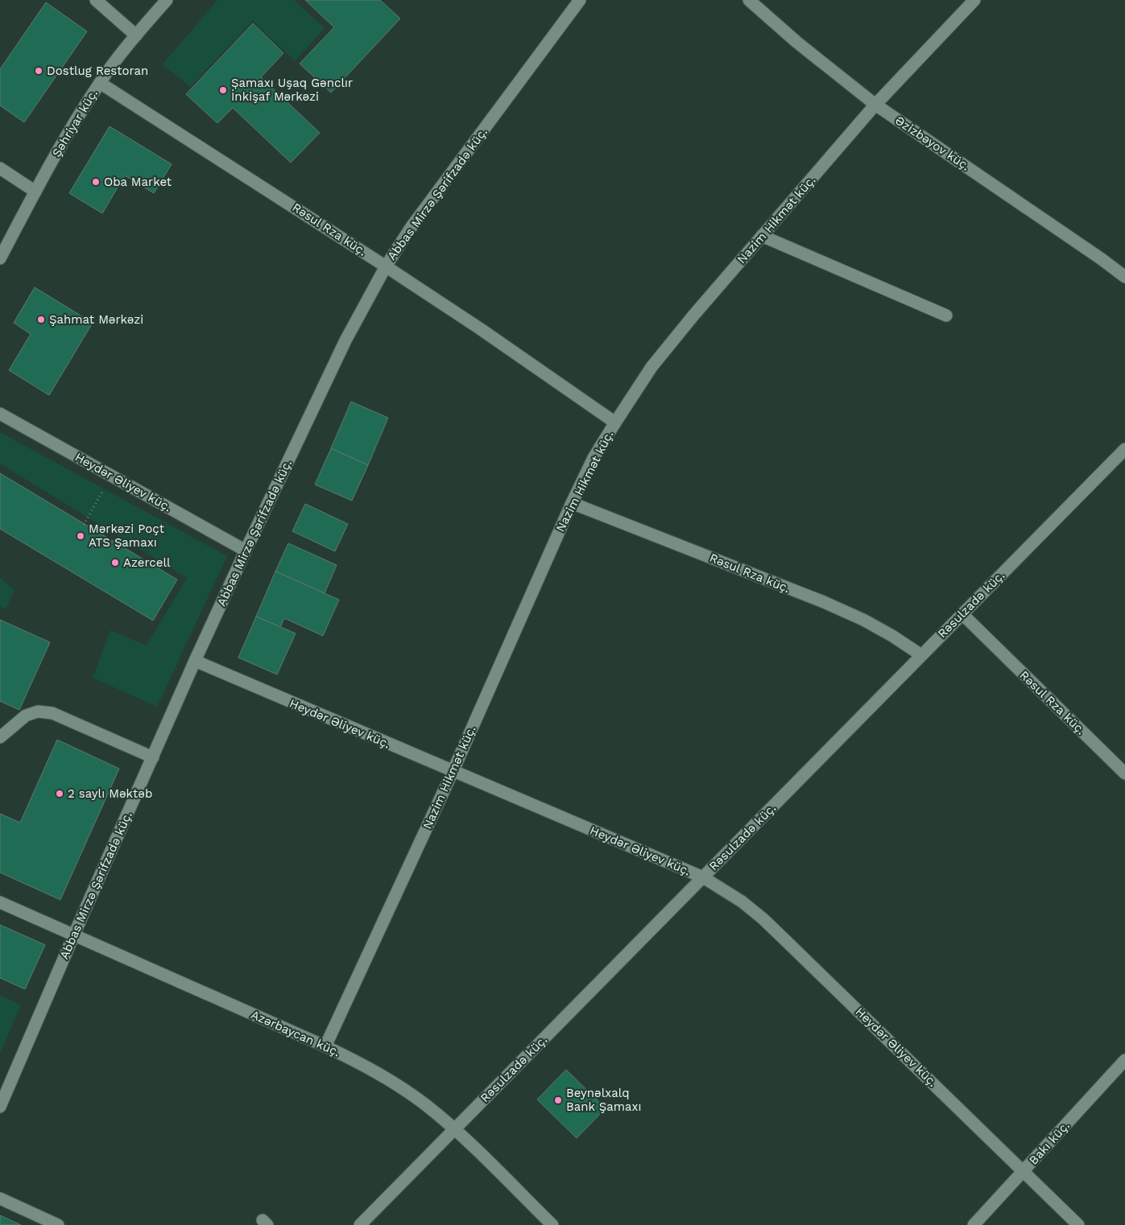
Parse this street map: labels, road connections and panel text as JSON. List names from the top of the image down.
{
  "streets": {
    "street": [
      "Şəhriyar küç.",
      "Əzizbəyov küç.",
      "Abbas Mirzə Şərifzadə küç.",
      "Nazim Hikmət küç.",
      "Rəsul Rza küç.",
      "Heydər Əliyev küç.",
      "Rəsulzadə küç.",
      "Azərbaycan küç.",
      "Bakı küç."
    ]
  },
  "crossings": [
    ["Şəhriyar küç.", "Rəsul Rza küç."],
    ["Əzizbəyov küç.", "Nazim Hikmət küç."],
    ["Abbas Mirzə Şərifzadə küç.", "Rəsul Rza küç."],
    ["Abbas Mirzə Şərifzadə küç.", "Heydər Əliyev küç."],
    ["Abbas Mirzə Şərifzadə küç.", "Azərbaycan küç."],
    ["Nazim Hikmət küç.", "Rəsul Rza küç."],
    ["Nazim Hikmət küç.", "Heydər Əliyev küç."],
    ["Nazim Hikmət küç.", "Azərbaycan küç."],
    ["Rəsul Rza küç.", "Rəsulzadə küç."],
    ["Heydər Əliyev küç.", "Rəsulzadə küç."],
    ["Heydər Əliyev küç.", "Bakı küç."],
    ["Rəsulzadə küç.", "Azərbaycan küç."]
  ],
  "places": [
    "Dostlug Restoran",
    "Şamaxı Uşaq Gənclır İnkişaf Mərkəzi",
    "Oba Market",
    "Şahmat Mərkəzi",
    "Mərkəzi Poçt ATS Şamaxı",
    "Azercell",
    "2 saylı Məktəb",
    "Beynəlxalq Bank Şamaxı"
  ]
}
